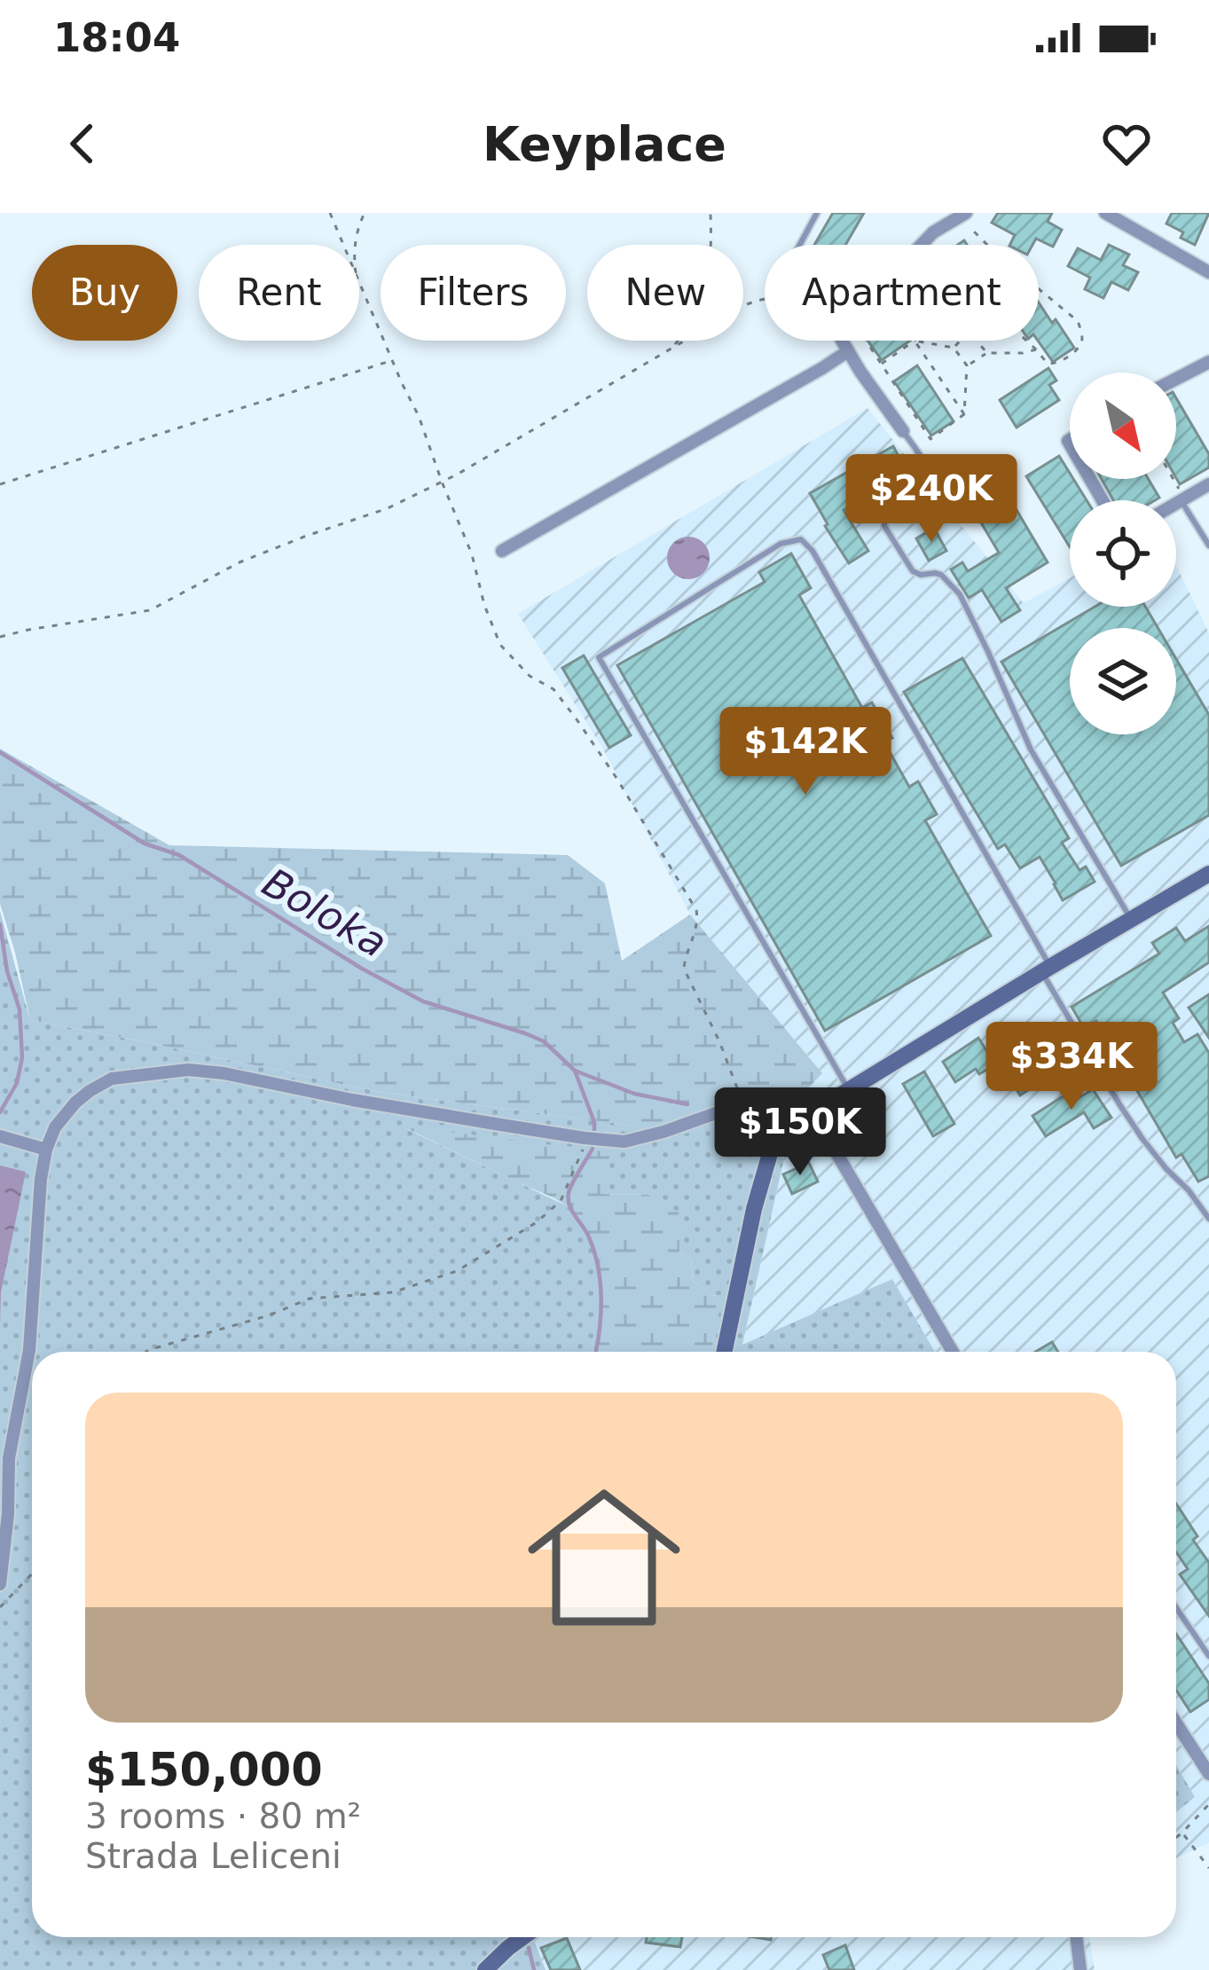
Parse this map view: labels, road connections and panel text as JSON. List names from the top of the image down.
{
  "water": ["Boloka"],
  "north": "bottom right",
  "page": {
    "status": "18:04",
    "header": "Keyplace",
    "chip": [
      "Buy",
      "Rent",
      "Filters",
      "New",
      "Apartment"
    ],
    "price": [
      "$240K",
      "$142K",
      "$334K",
      "$150K"
    ],
    "list": [
      {
        "name": "$150,000",
        "note": "3 rooms · 80 m² · Strada Leliceni"
      }
    ]
  }
}
